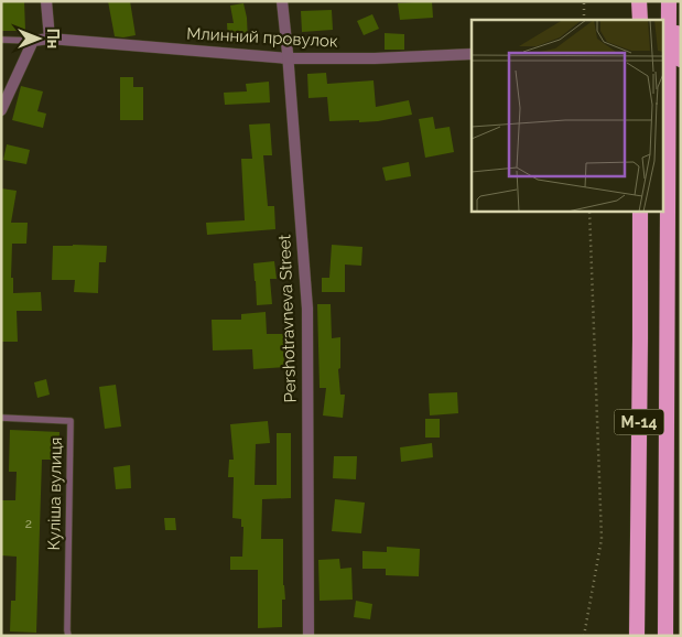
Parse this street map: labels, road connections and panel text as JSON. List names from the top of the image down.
{
  "streets": {
    "highway": ["М-14"],
    "street": ["Млинний провулок", "Pershotravneva Street"],
    "lane": ["Куліша вулиця"]
  },
  "crossings": [
    ["Млинний провулок", "Pershotravneva Street"]
  ],
  "house_numbers": ["2"],
  "north": "right"
}
